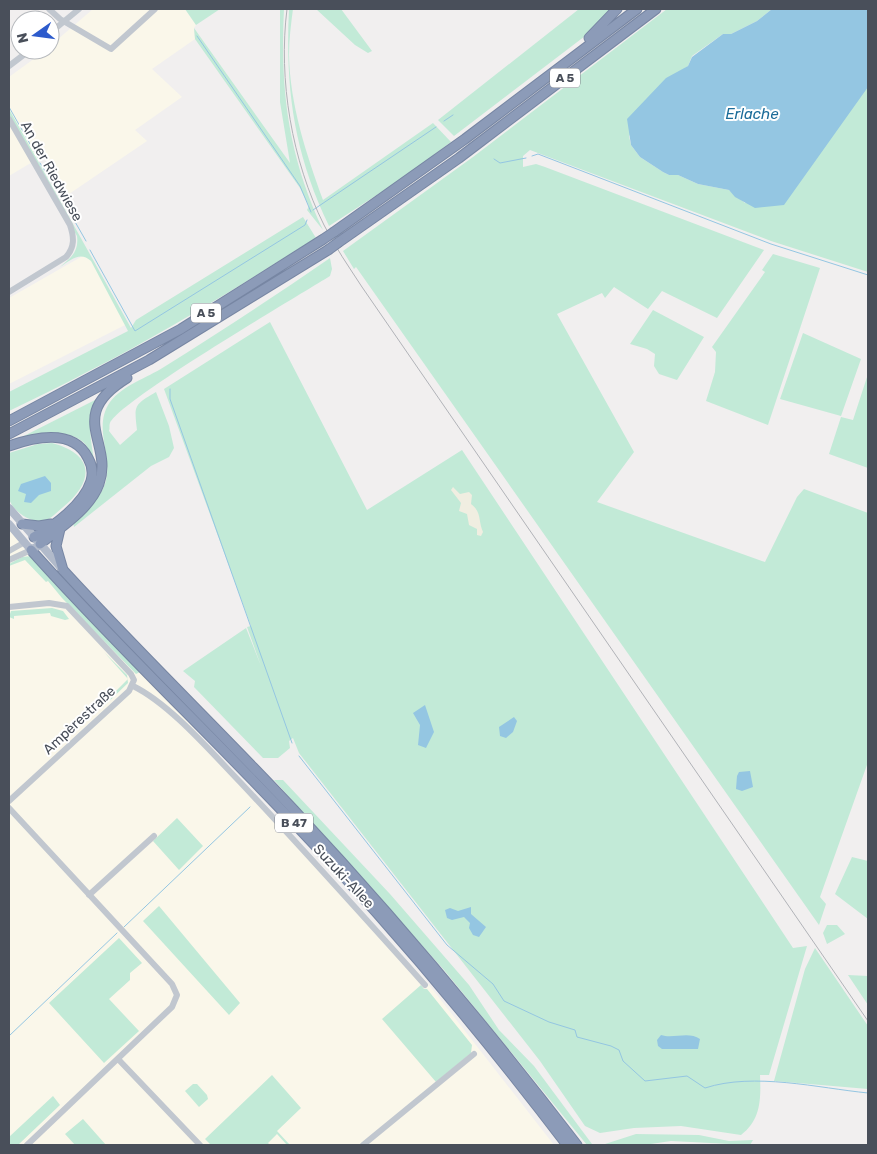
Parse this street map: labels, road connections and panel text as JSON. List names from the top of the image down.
{
  "streets": {
    "highway": ["A 5", "B 47"],
    "street": ["An der Riedwiese", "Ampèrestraße", "Suzuki-Allee"]
  },
  "crossings": [
    ["Ampèrestraße", "Suzuki-Allee"]
  ],
  "water": ["Erlache"],
  "north": "left"
}
